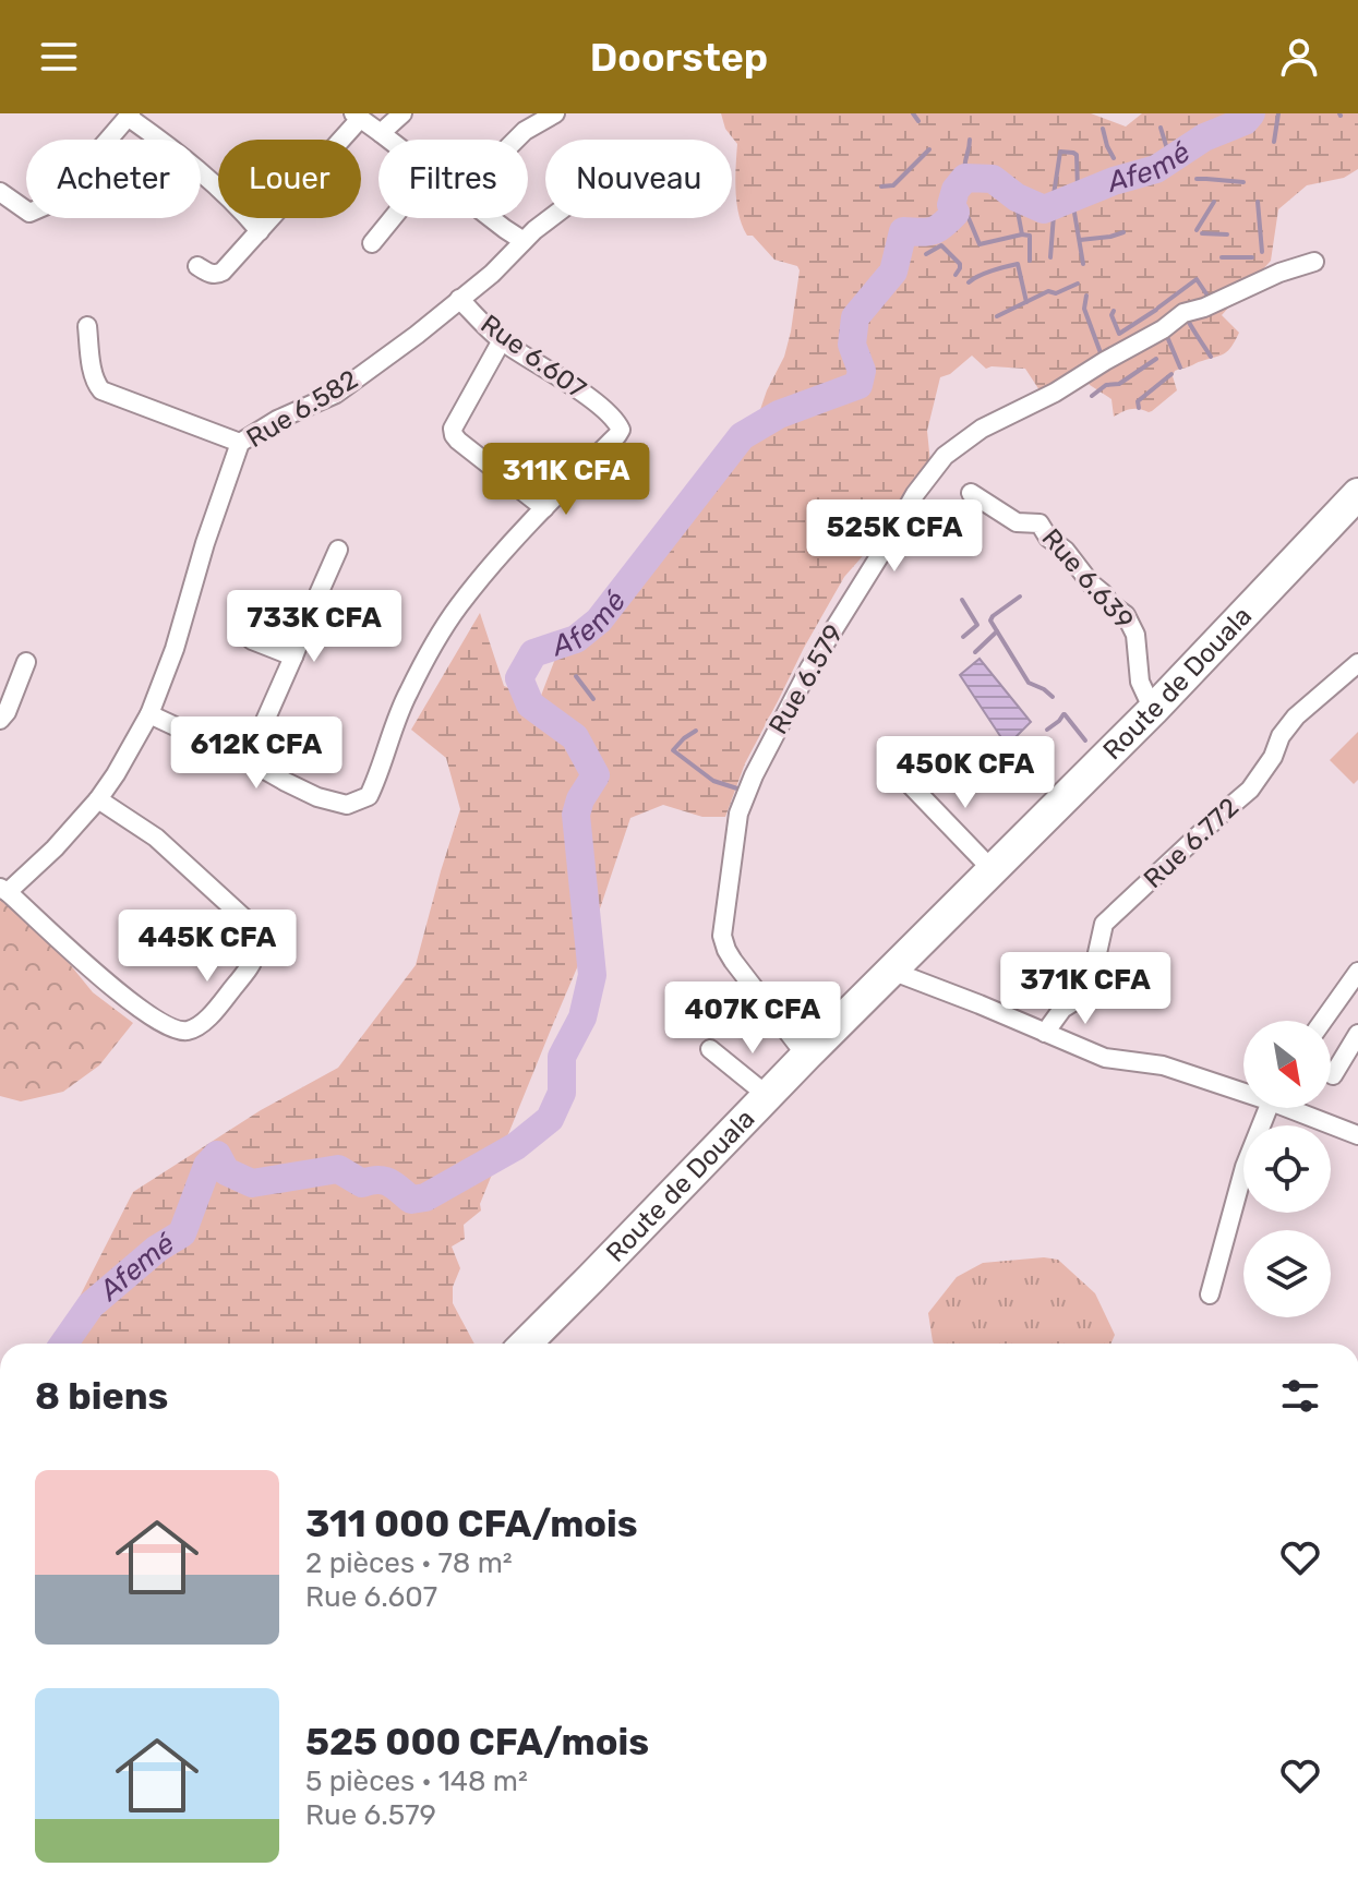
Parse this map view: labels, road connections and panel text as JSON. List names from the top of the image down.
{
  "streets": {
    "highway": ["Route de Douala"],
    "street": [
      "Rue 6.607",
      "Rue 6.582",
      "Rue 6.639",
      "Rue 6.579",
      "Rue 6.772"
    ]
  },
  "crossings": [
    ["Rue 6.607", "Rue 6.582"],
    ["Rue 6.639", "Route de Douala"],
    ["Rue 6.579", "Route de Douala"]
  ],
  "water": ["Afemé"],
  "north": "bottom right",
  "page": {
    "header": "Doorstep",
    "chip": [
      "Acheter",
      "Louer",
      "Filtres",
      "Nouveau"
    ],
    "price": [
      "311K CFA",
      "525K CFA",
      "733K CFA",
      "612K CFA",
      "450K CFA",
      "445K CFA",
      "371K CFA",
      "407K CFA"
    ],
    "heading": "8 biens",
    "list": [
      {
        "name": "311 000 CFA/mois",
        "note": "2 pièces · 78 m² · Rue 6.607"
      },
      {
        "name": "525 000 CFA/mois",
        "note": "5 pièces · 148 m² · Rue 6.579"
      }
    ]
  }
}
